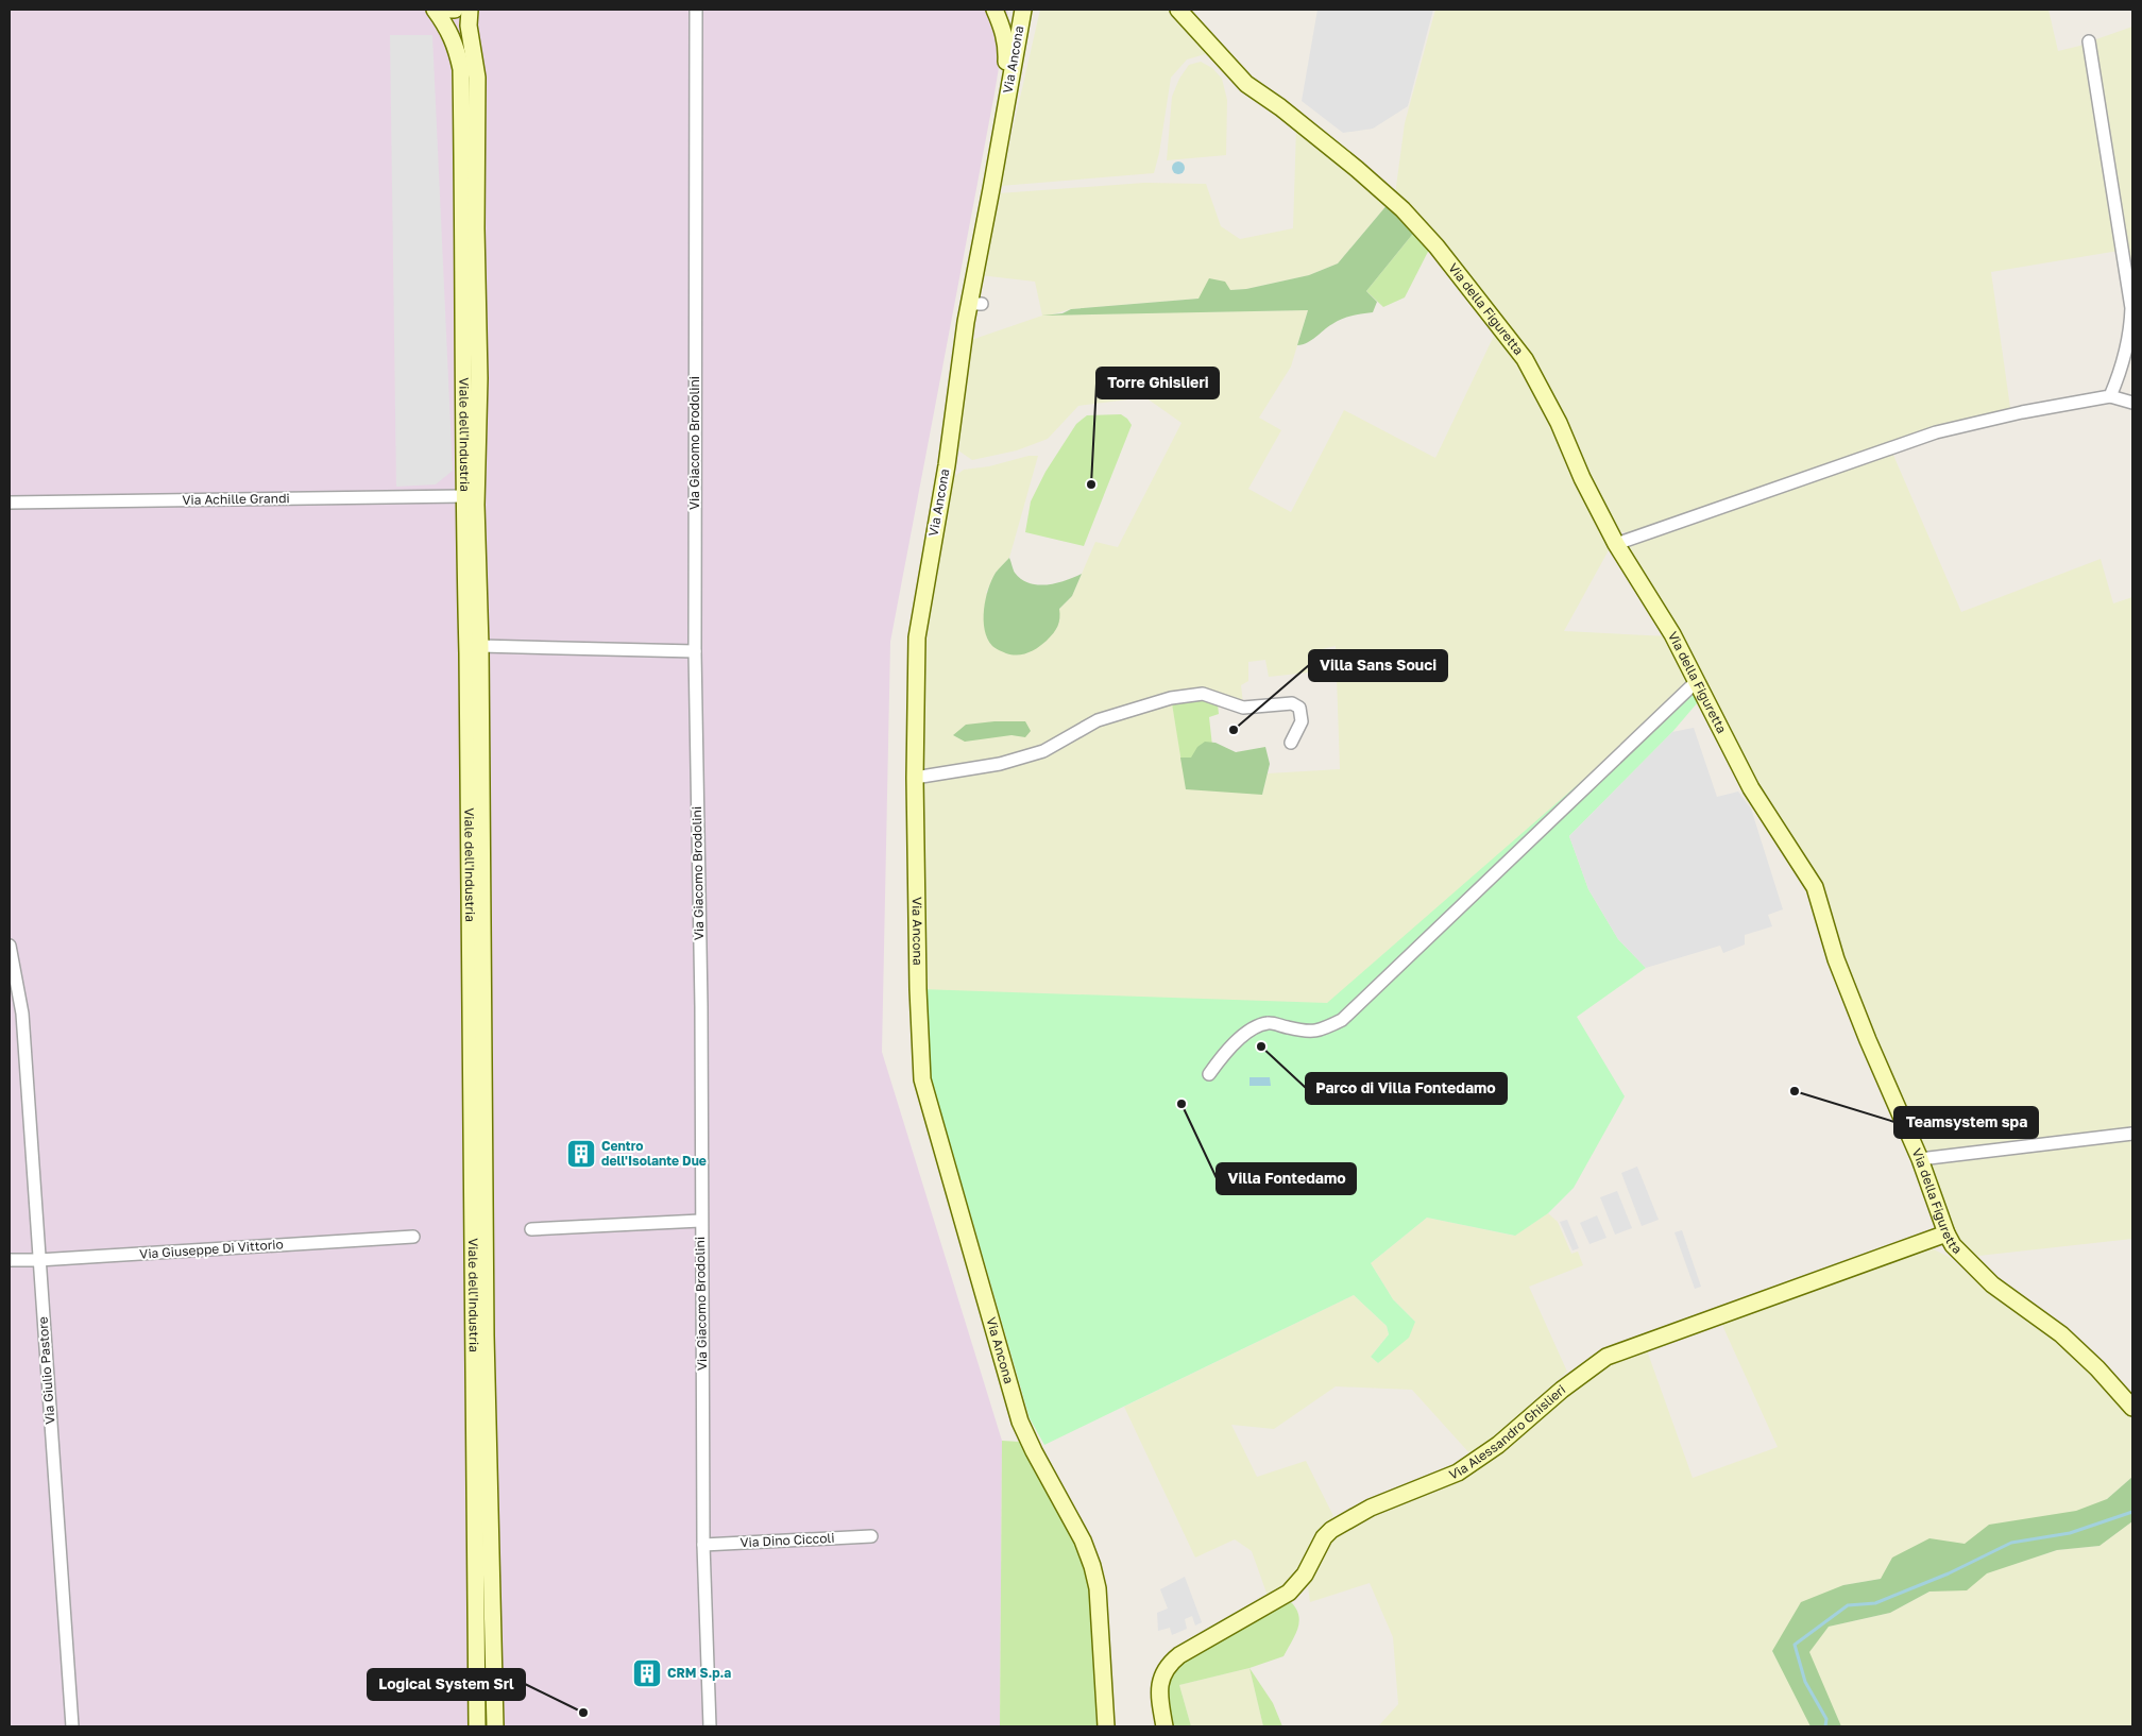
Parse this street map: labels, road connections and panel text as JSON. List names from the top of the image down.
{
  "streets": {
    "main road": [
      "Via Ancona",
      "Via della Figuretta",
      "Viale dell'Industria",
      "Via Alessandro Ghislieri"
    ],
    "street": [
      "Via Giacomo Brodolini",
      "Via Achille Grandi",
      "Via Giuseppe Di Vittorio",
      "Via Giulio Pastore",
      "Via Dino Ciccoli"
    ]
  },
  "crossings": [
    ["Via della Figuretta", "Via Alessandro Ghislieri"],
    ["Viale dell'Industria", "Via Achille Grandi"],
    ["Via Giacomo Brodolini", "Via Dino Ciccoli"],
    ["Via Giuseppe Di Vittorio", "Via Giulio Pastore"]
  ],
  "places": {
    "other": [
      "Torre Ghislieri",
      "Villa Sans Souci",
      "Parco di Villa Fontedamo",
      "Teamsystem spa",
      "Villa Fontedamo",
      "Logical System Srl"
    ],
    "building": ["Centro dell'Isolante Due", "CRM S.p.a"]
  }
}
